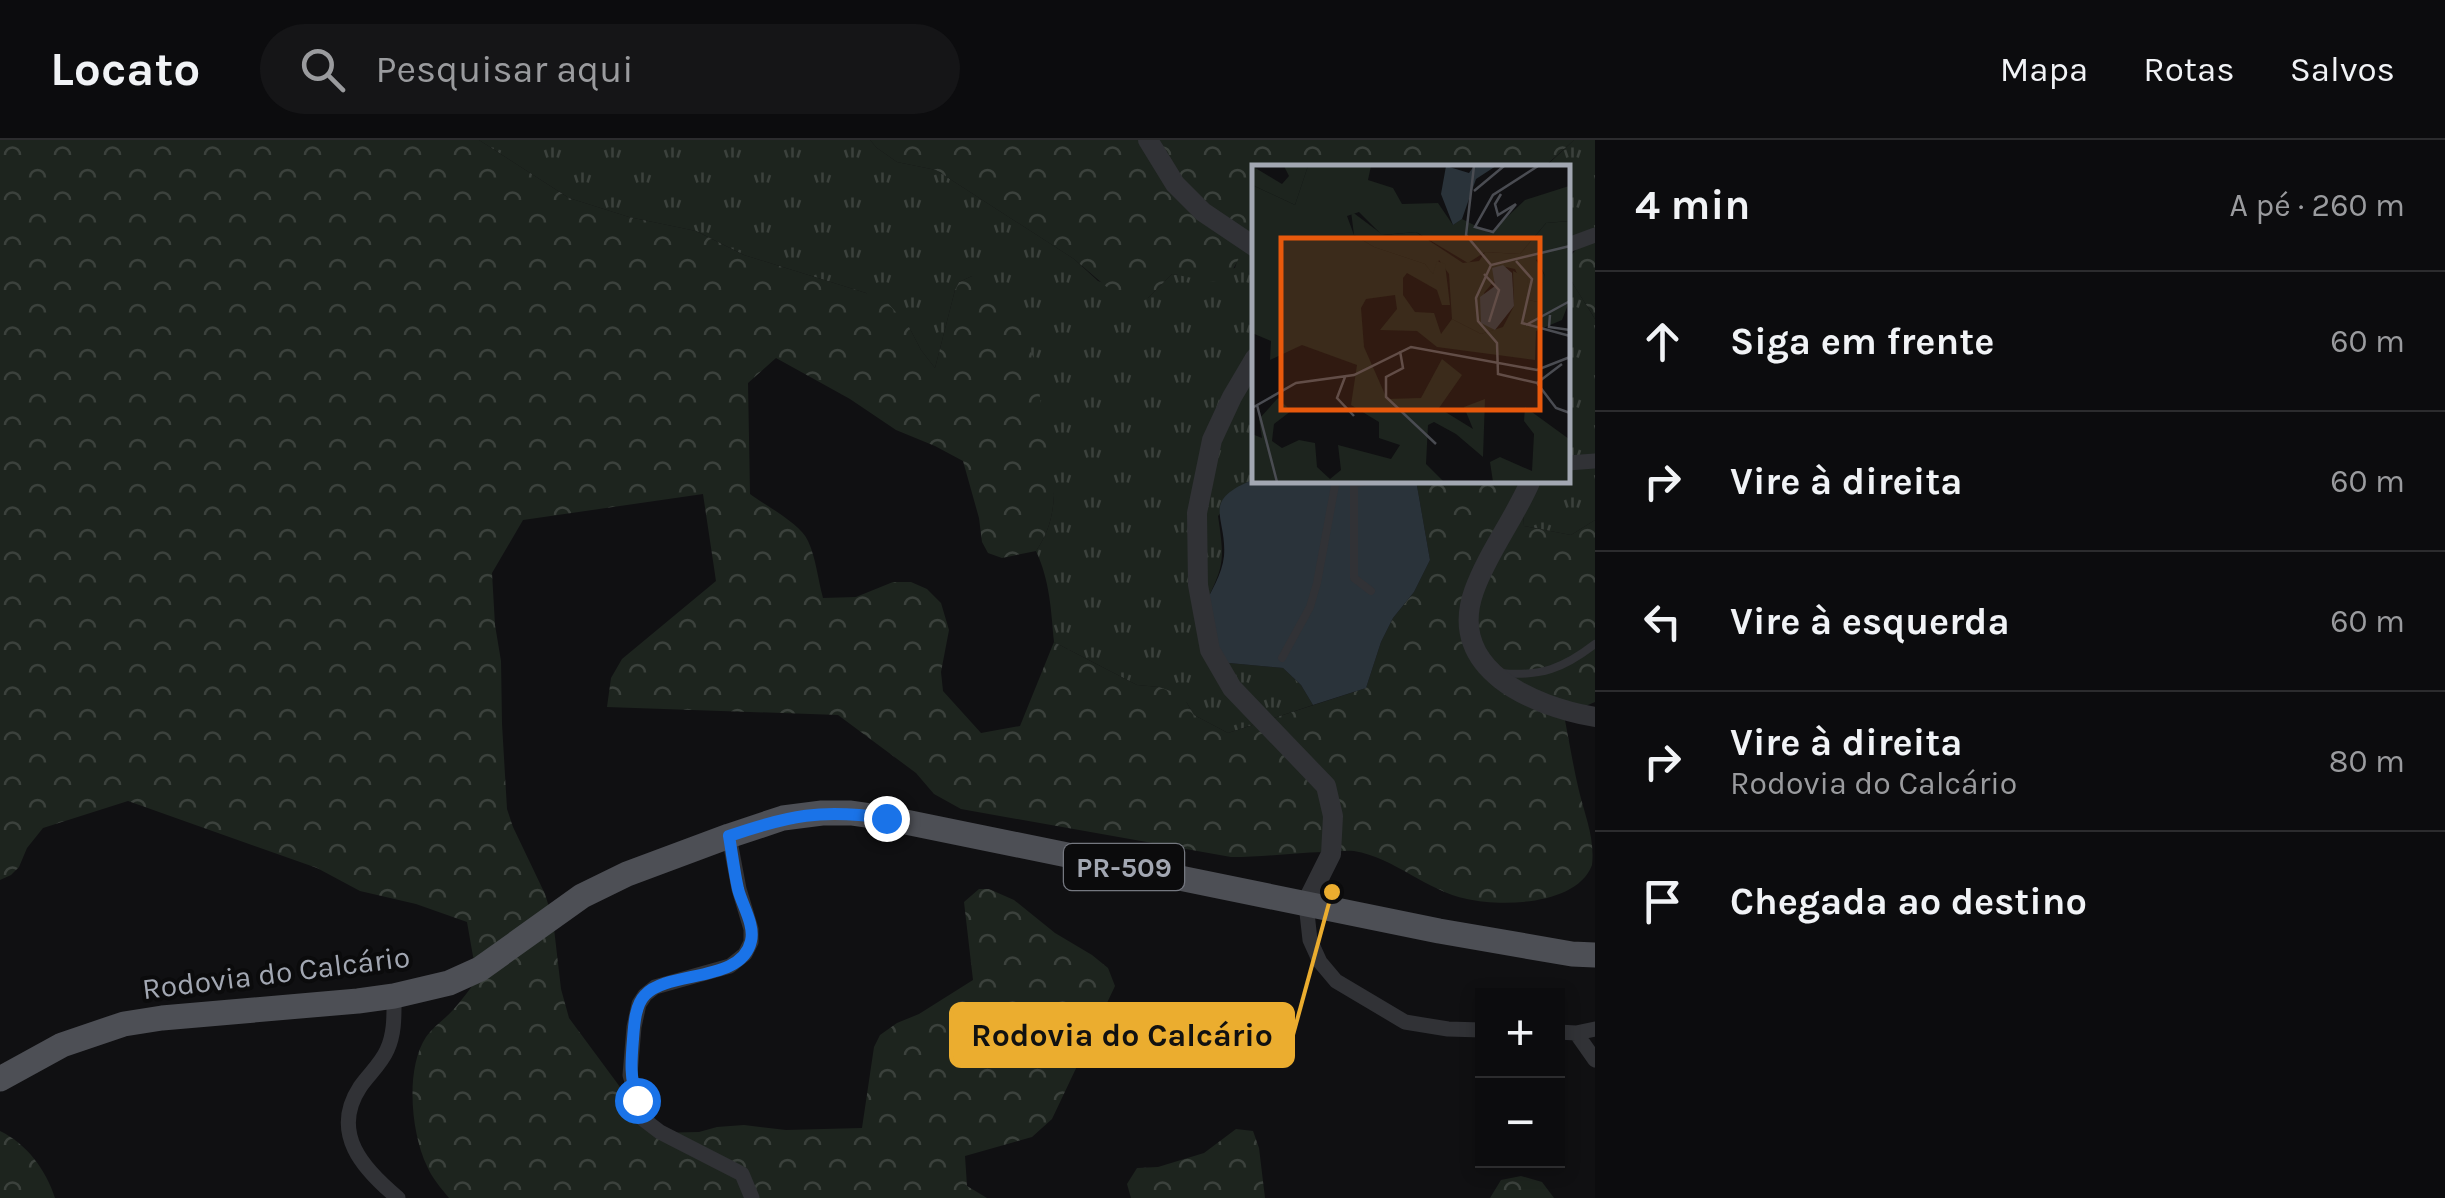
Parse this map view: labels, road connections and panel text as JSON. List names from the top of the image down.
{
  "streets": {
    "main road": ["PR-509", "Rodovia do Calcário"]
  },
  "places": ["Rodovia do Calcário"],
  "page": {
    "header": "Locato",
    "search": "Pesquisar aqui",
    "nav": ["Mapa", "Rotas", "Salvos"],
    "heading": ["4 min", "A pé · 260 m"],
    "list": [
      ["Siga em frente", "60 m"],
      ["Vire à direita", "60 m"],
      ["Vire à esquerda", "60 m"],
      ["Vire à direita", "Rodovia do Calcário", "80 m"],
      "Chegada ao destino"
    ],
    "map_buttons": ["+", "−"]
  }
}
